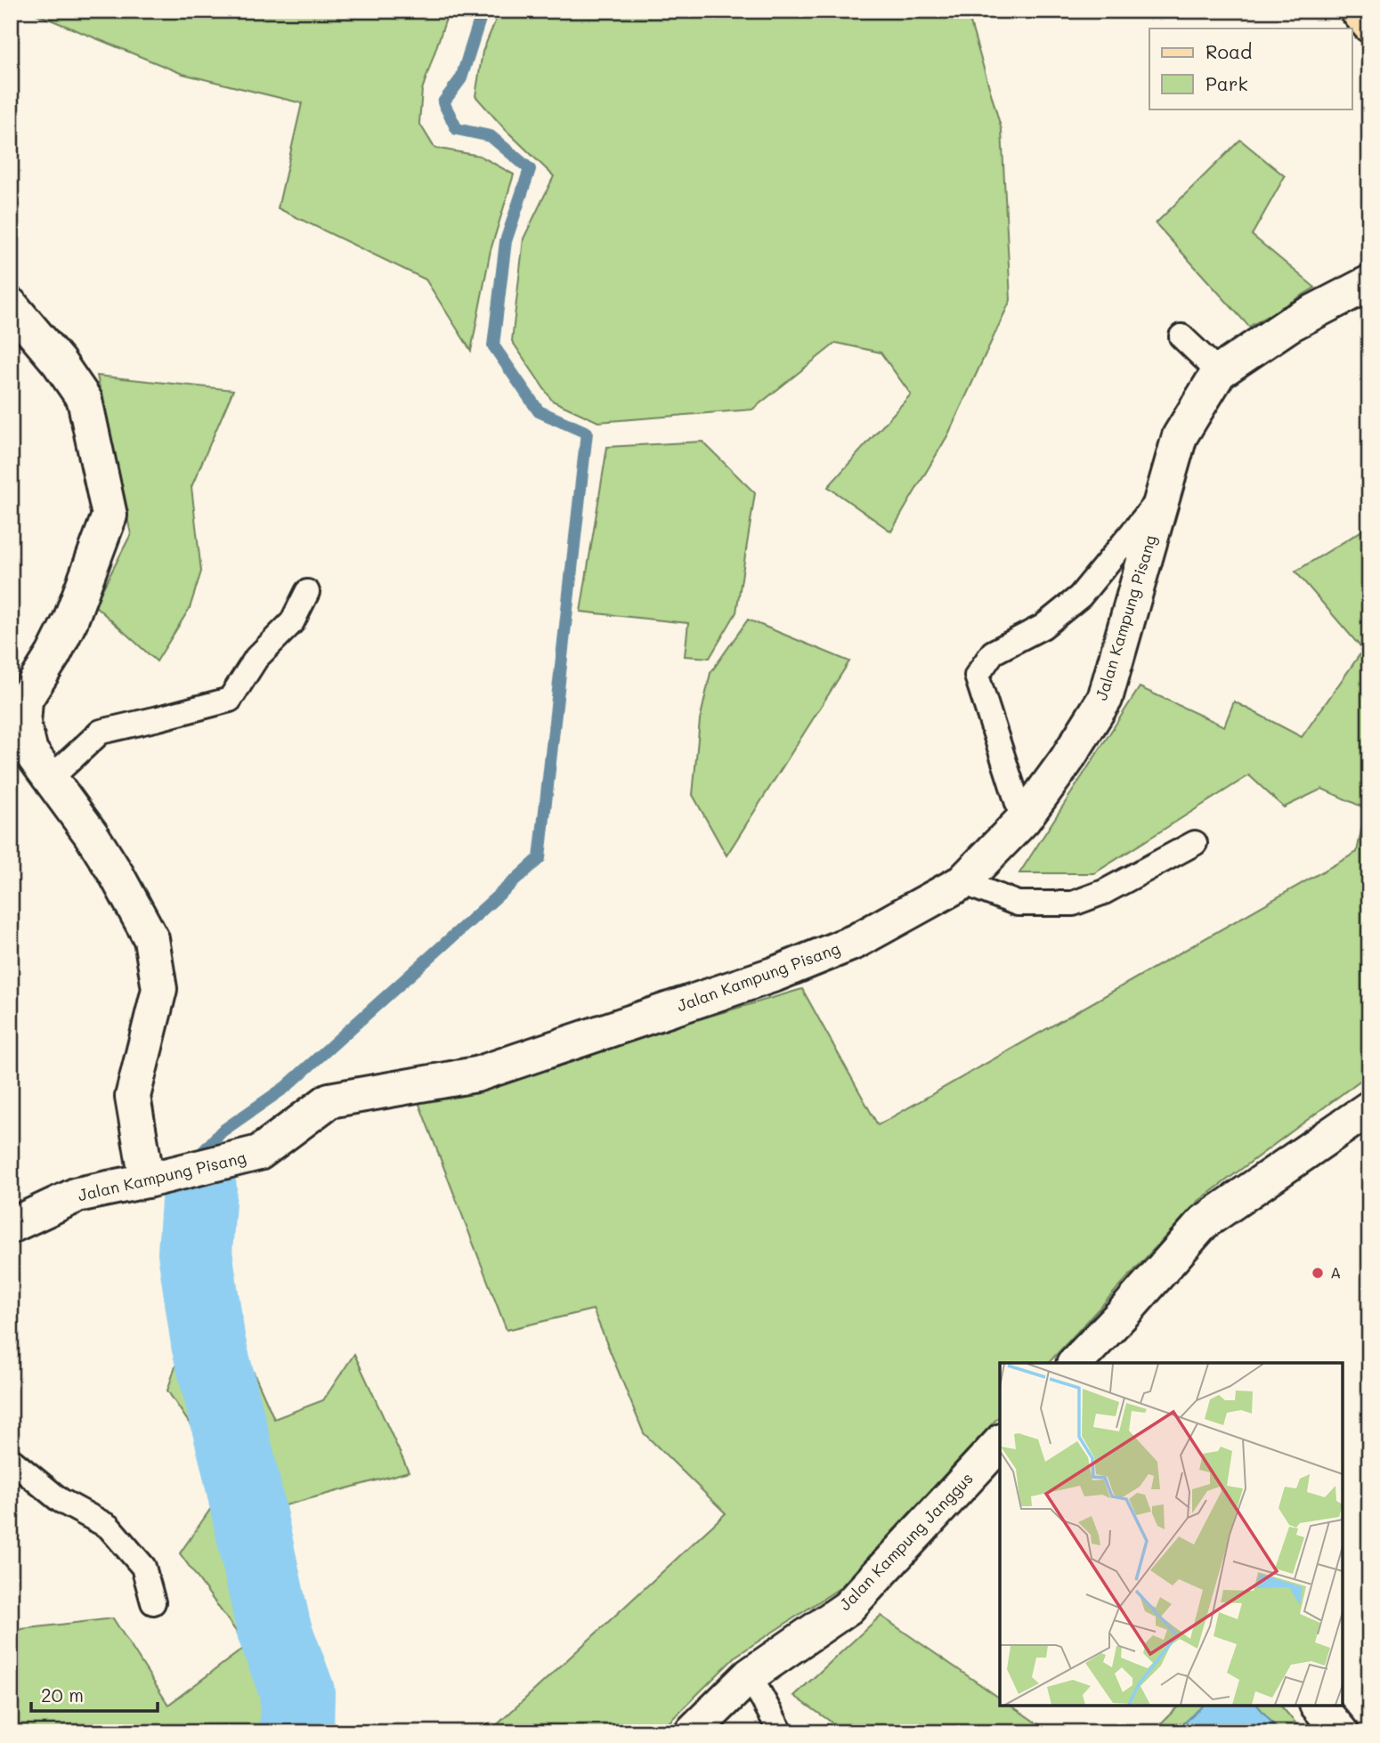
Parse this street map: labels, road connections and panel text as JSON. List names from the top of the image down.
{
  "streets": {
    "street": ["Jalan Kampung Pisang", "Jalan Kampung Janggus"]
  },
  "places": ["A"],
  "legend": ["Road", "Park"],
  "scale_bar": "20 m"
}
